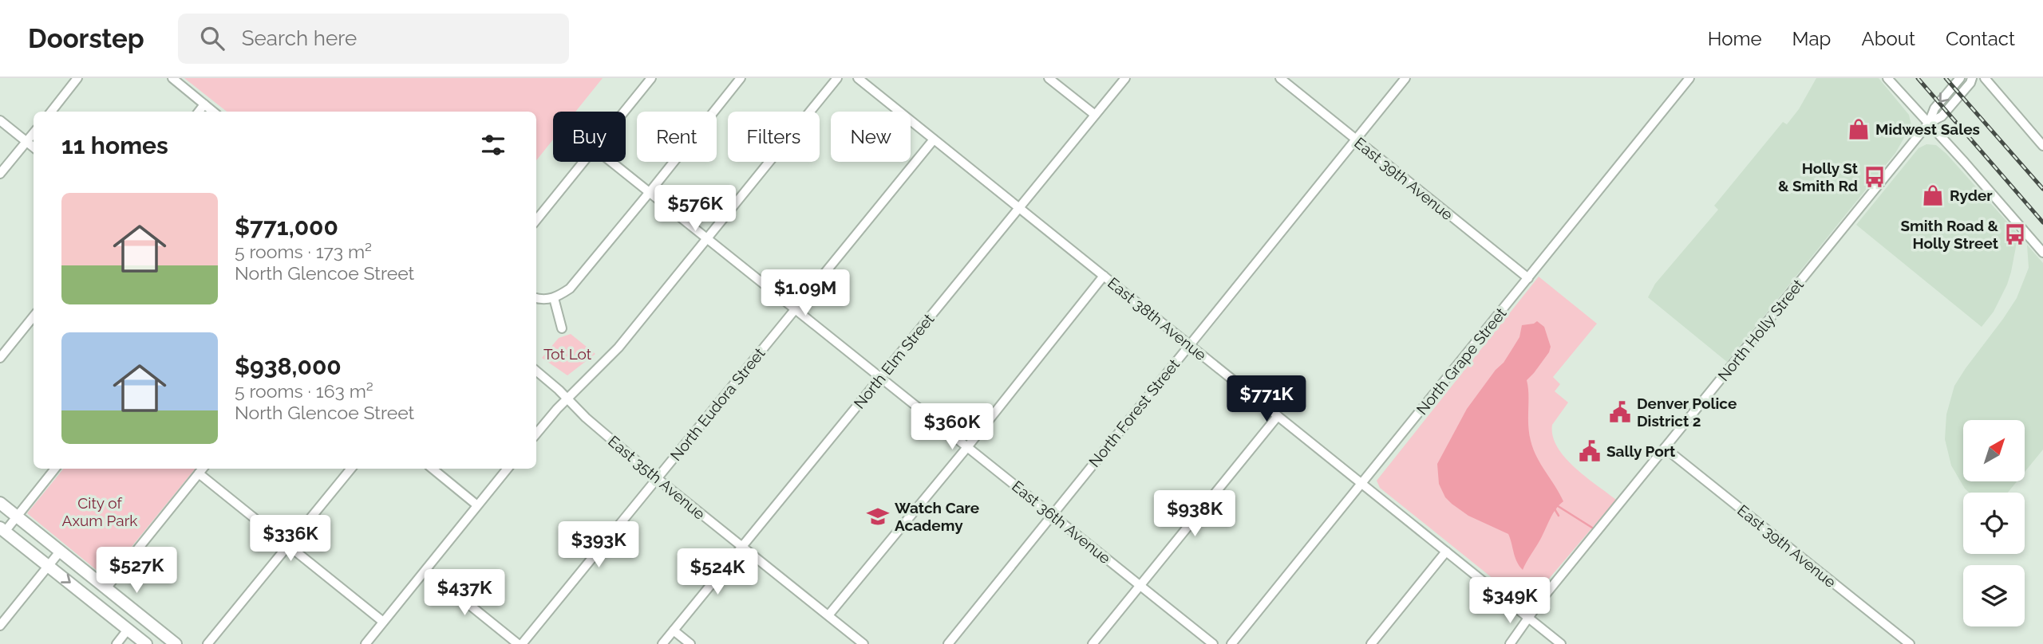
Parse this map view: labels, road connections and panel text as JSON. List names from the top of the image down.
{
  "streets": {
    "street": [
      "East 39th Avenue",
      "East 38th Avenue",
      "North Holly Street",
      "North Elm Street",
      "North Grape Street",
      "North Eudora Street",
      "North Forest Street",
      "East 35th Avenue",
      "East 36th Avenue"
    ]
  },
  "crossings": [
    ["East 39th Avenue", "North Holly Street"],
    ["East 39th Avenue", "North Grape Street"],
    ["East 39th Avenue", "North Forest Street"],
    ["East 38th Avenue", "North Holly Street"],
    ["East 38th Avenue", "North Elm Street"],
    ["East 38th Avenue", "North Grape Street"],
    ["East 38th Avenue", "North Eudora Street"],
    ["East 38th Avenue", "North Forest Street"],
    ["North Elm Street", "East 35th Avenue"],
    ["North Elm Street", "East 36th Avenue"],
    ["North Eudora Street", "East 35th Avenue"],
    ["North Eudora Street", "East 36th Avenue"],
    ["North Forest Street", "East 36th Avenue"]
  ],
  "parks": ["Tot Lot", "City of Axum Park"],
  "places": {
    "shop": ["Midwest Sales", "Ryder"],
    "bus stop": ["Holly St & Smith Rd", "Smith Road & Holly Street"],
    "public building": ["Denver Police District 2", "Sally Port"],
    "school or university": ["Watch Care Academy"]
  },
  "north": "top right",
  "page": {
    "header": "Doorstep",
    "search": "Search here",
    "nav": [
      "Home",
      "Map",
      "About",
      "Contact"
    ],
    "chip": [
      "Buy",
      "Rent",
      "Filters",
      "New"
    ],
    "heading": "11 homes",
    "list": [
      {
        "name": "$771,000",
        "note": "5 rooms · 173 m² · North Glencoe Street"
      },
      {
        "name": "$938,000",
        "note": "5 rooms · 163 m² · North Glencoe Street"
      }
    ],
    "price": [
      "$576K",
      "$1.09M",
      "$771K",
      "$360K",
      "$938K",
      "$336K",
      "$393K",
      "$527K",
      "$524K",
      "$437K",
      "$349K"
    ]
  }
}
